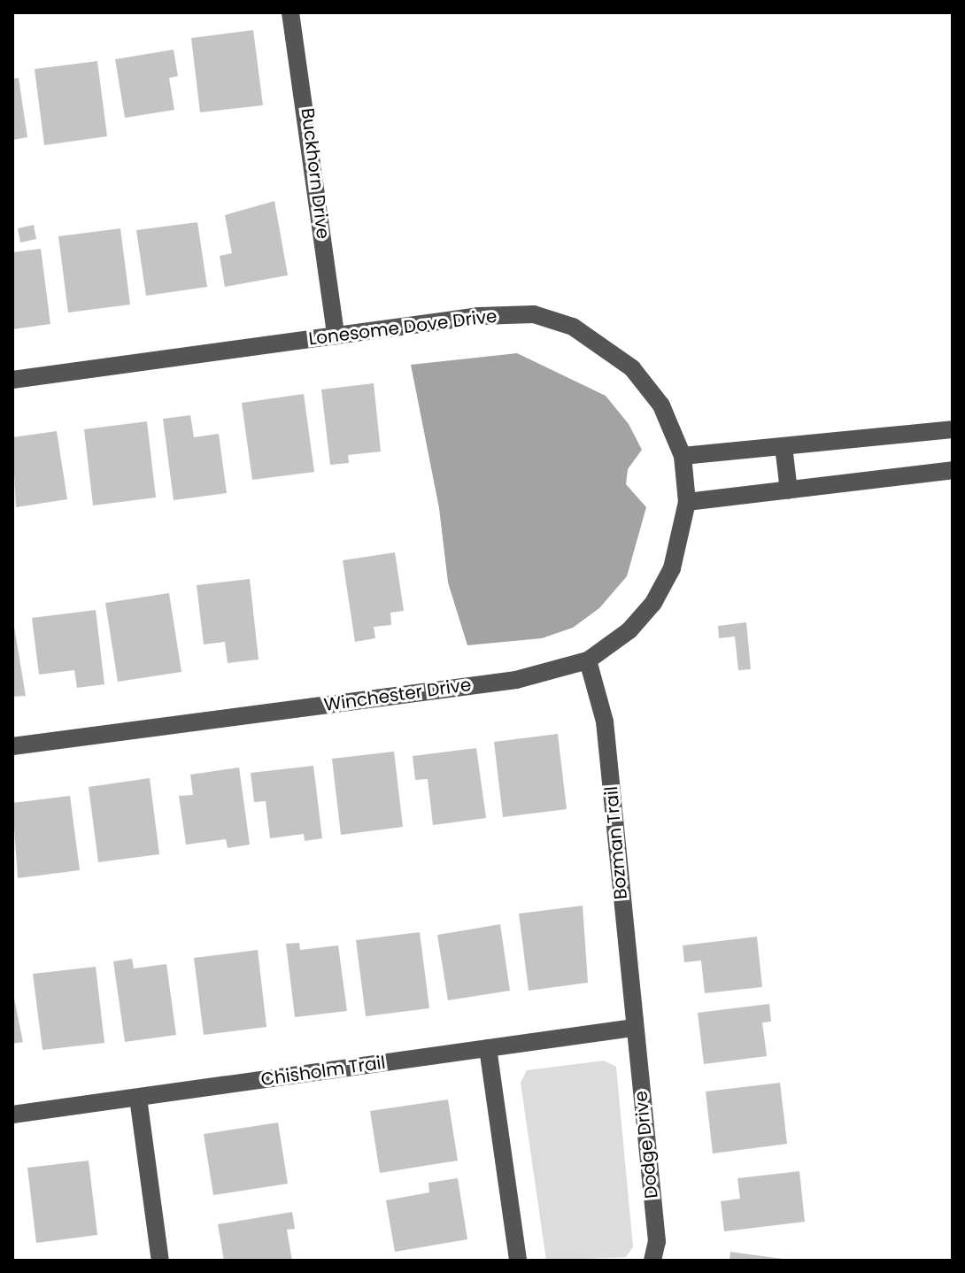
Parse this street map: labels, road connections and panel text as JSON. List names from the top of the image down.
{
  "streets": {
    "street": [
      "Buckhorn Drive",
      "Lonesome Dove Drive",
      "Winchester Drive",
      "Bozman Trail",
      "Chisholm Trail",
      "Dodge Drive"
    ]
  },
  "crossings": [
    ["Buckhorn Drive", "Lonesome Dove Drive"],
    ["Lonesome Dove Drive", "Winchester Drive"],
    ["Winchester Drive", "Bozman Trail"],
    ["Bozman Trail", "Chisholm Trail"],
    ["Bozman Trail", "Dodge Drive"],
    ["Chisholm Trail", "Dodge Drive"]
  ]
}
